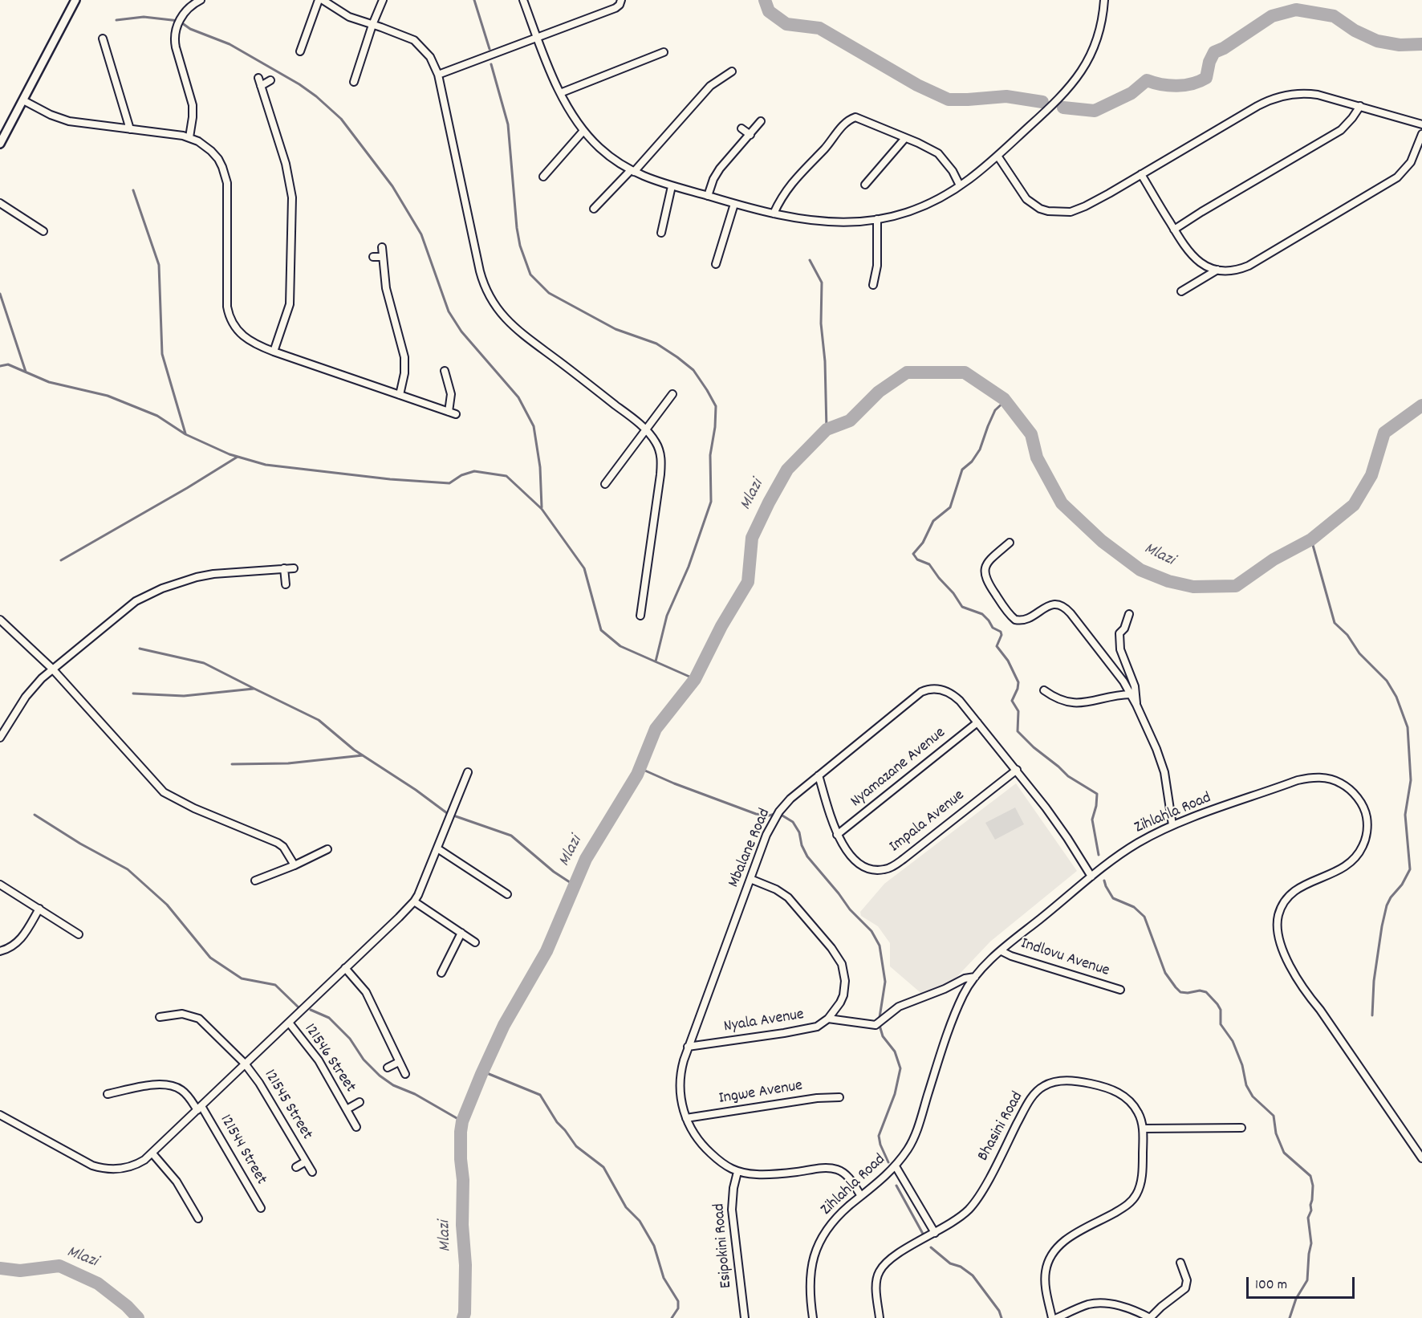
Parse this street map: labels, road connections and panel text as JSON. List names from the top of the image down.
{
  "streets": {
    "street": [
      "Nyamazane Avenue",
      "Zihlahla Road",
      "Impala Avenue",
      "Mbalane Road",
      "Indlovu Avenue",
      "Nyala Avenue",
      "121546 Street",
      "Ingwe Avenue",
      "121545 Street",
      "Bhasini Road",
      "121544 Street",
      "Esipokini Road"
    ]
  },
  "crossings": [
    ["Nyamazane Avenue", "Impala Avenue"],
    ["Nyamazane Avenue", "Mbalane Road"],
    ["Zihlahla Road", "Mbalane Road"],
    ["Zihlahla Road", "Indlovu Avenue"],
    ["Impala Avenue", "Mbalane Road"],
    ["Mbalane Road", "Nyala Avenue"],
    ["Mbalane Road", "Ingwe Avenue"],
    ["Mbalane Road", "Esipokini Road"]
  ],
  "water": ["Mlazi"],
  "scale_bar": "100 m"
}
